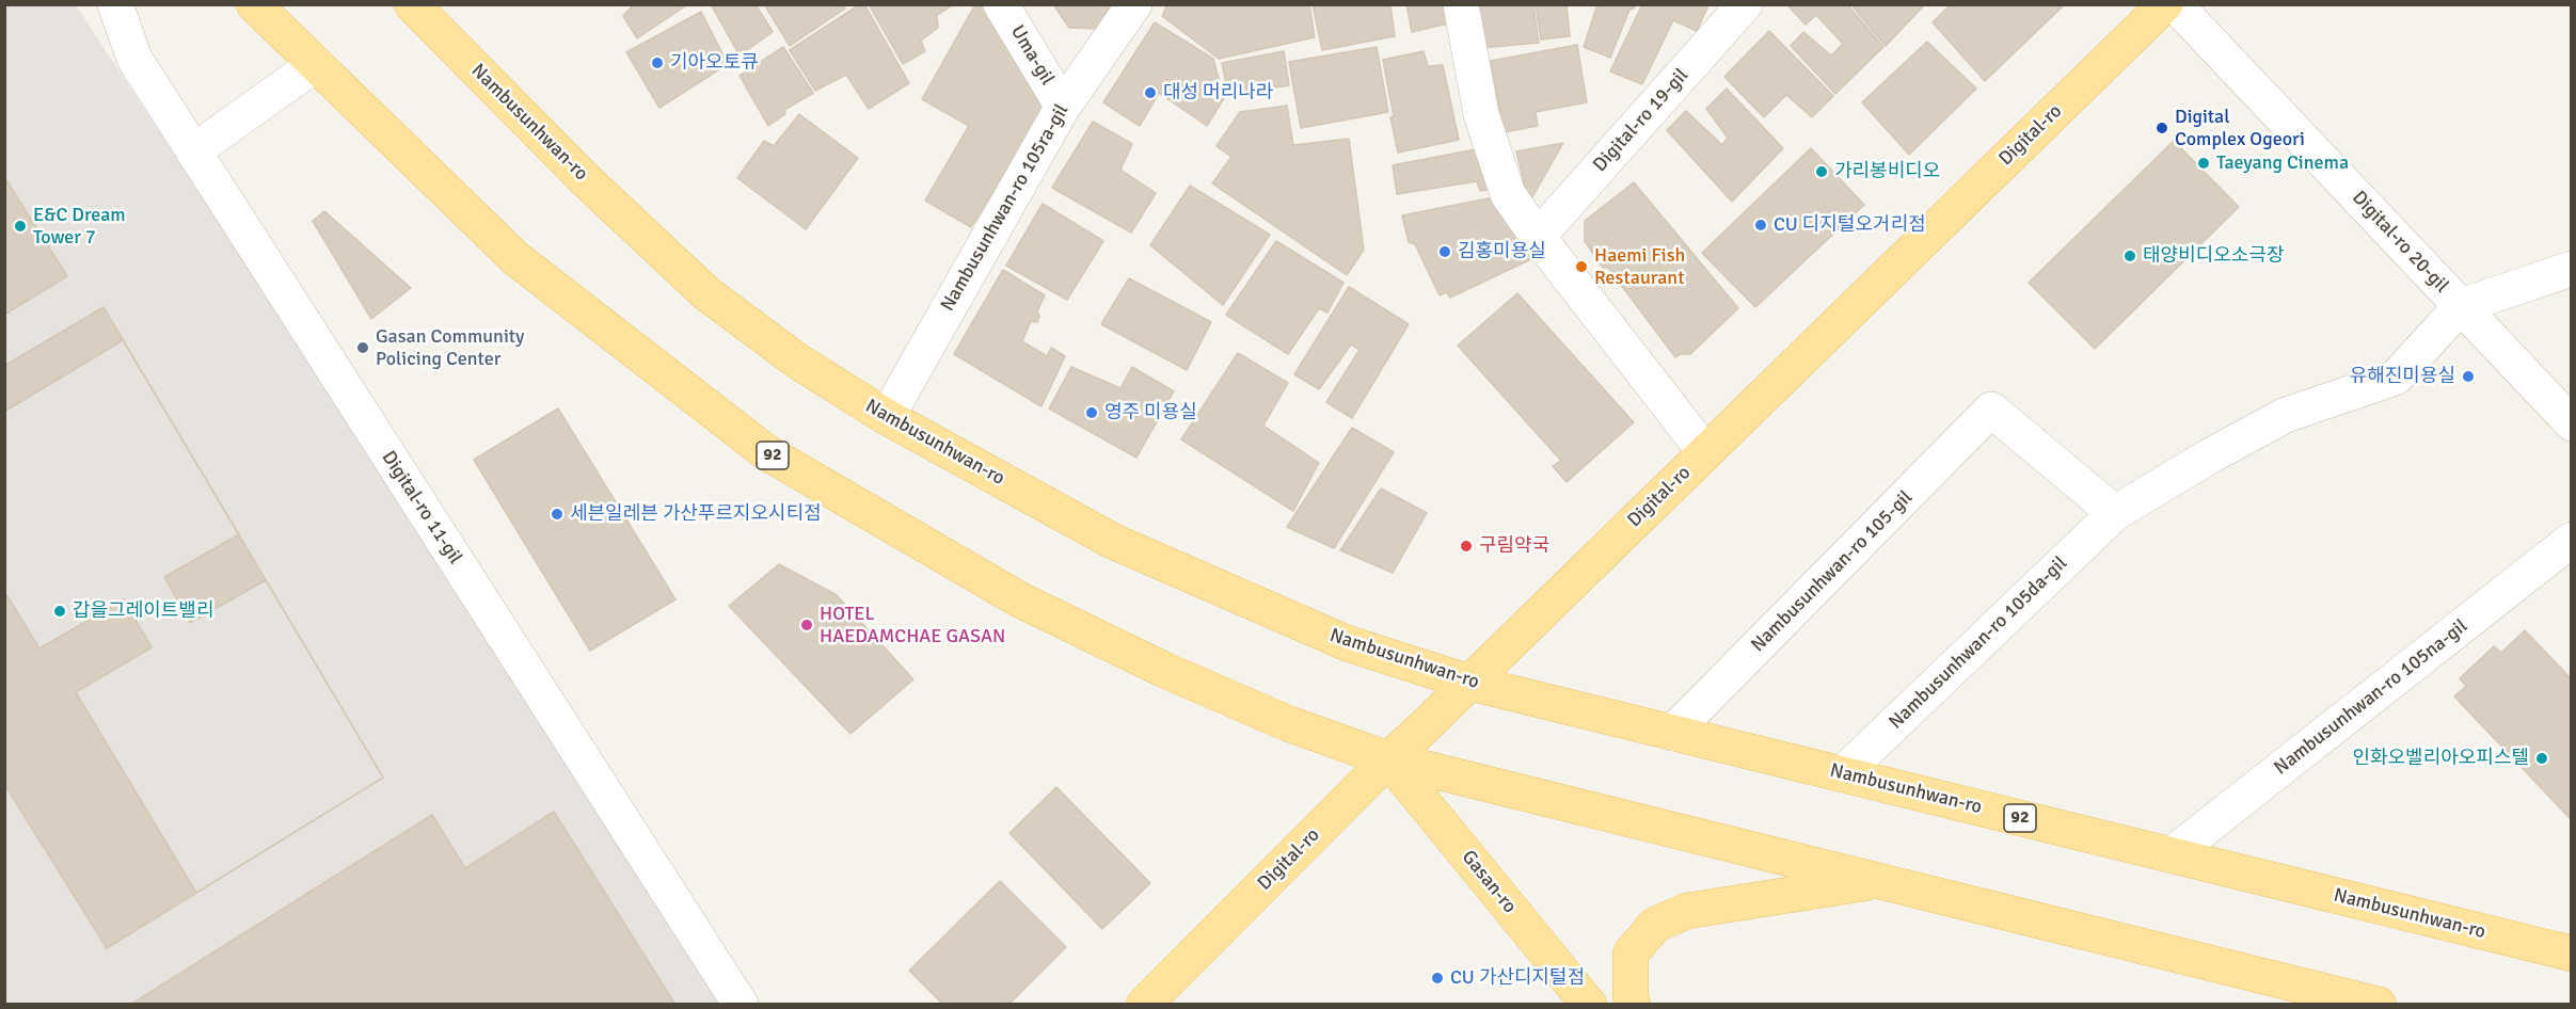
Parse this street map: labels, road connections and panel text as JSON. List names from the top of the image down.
{
  "streets": {
    "main road": [
      "Nambusunhwan-ro",
      "Digital-ro",
      "92",
      "Gasan-ro"
    ],
    "street": [
      "Uma-gil",
      "Digital-ro 19-gil",
      "Nambusunhwan-ro 105ra-gil",
      "Digital-ro 20-gil",
      "Digital-ro 11-gil",
      "Nambusunhwan-ro 105-gil",
      "Nambusunhwan-ro 105da-gil",
      "Nambusunhwan-ro 105na-gil"
    ]
  },
  "crossings": [
    ["Uma-gil", "Nambusunhwan-ro 105ra-gil"],
    ["Nambusunhwan-ro", "Digital-ro"],
    ["Nambusunhwan-ro", "Nambusunhwan-ro 105ra-gil"],
    ["Nambusunhwan-ro", "Nambusunhwan-ro 105-gil"],
    ["Nambusunhwan-ro", "Nambusunhwan-ro 105da-gil"],
    ["Nambusunhwan-ro", "Nambusunhwan-ro 105na-gil"],
    ["Digital-ro", "92"],
    ["Digital-ro", "Gasan-ro"],
    ["Digital-ro 20-gil", "Nambusunhwan-ro 105da-gil"],
    ["92", "Gasan-ro"],
    ["Nambusunhwan-ro 105-gil", "Nambusunhwan-ro 105da-gil"]
  ],
  "places": [
    "기아오토큐",
    "대성 머리나라",
    "Digital Complex Ogeori",
    "Taeyang Cinema",
    "가리봉비디오",
    "CU 디지털오거리점",
    "E&C Dream Tower 7",
    "김홍미용실",
    "태양비디오소극장",
    "Haemi Fish Restaurant",
    "Gasan Community Policing Center",
    "유해진미용실",
    "영주 미용실",
    "세븐일레븐 가산푸르지오시티점",
    "구림약국",
    "갑을그레이트밸리",
    "HOTEL HAEDAMCHAE GASAN",
    "인화오벨리아오피스텔",
    "CU 가산디지털점"
  ]
}
